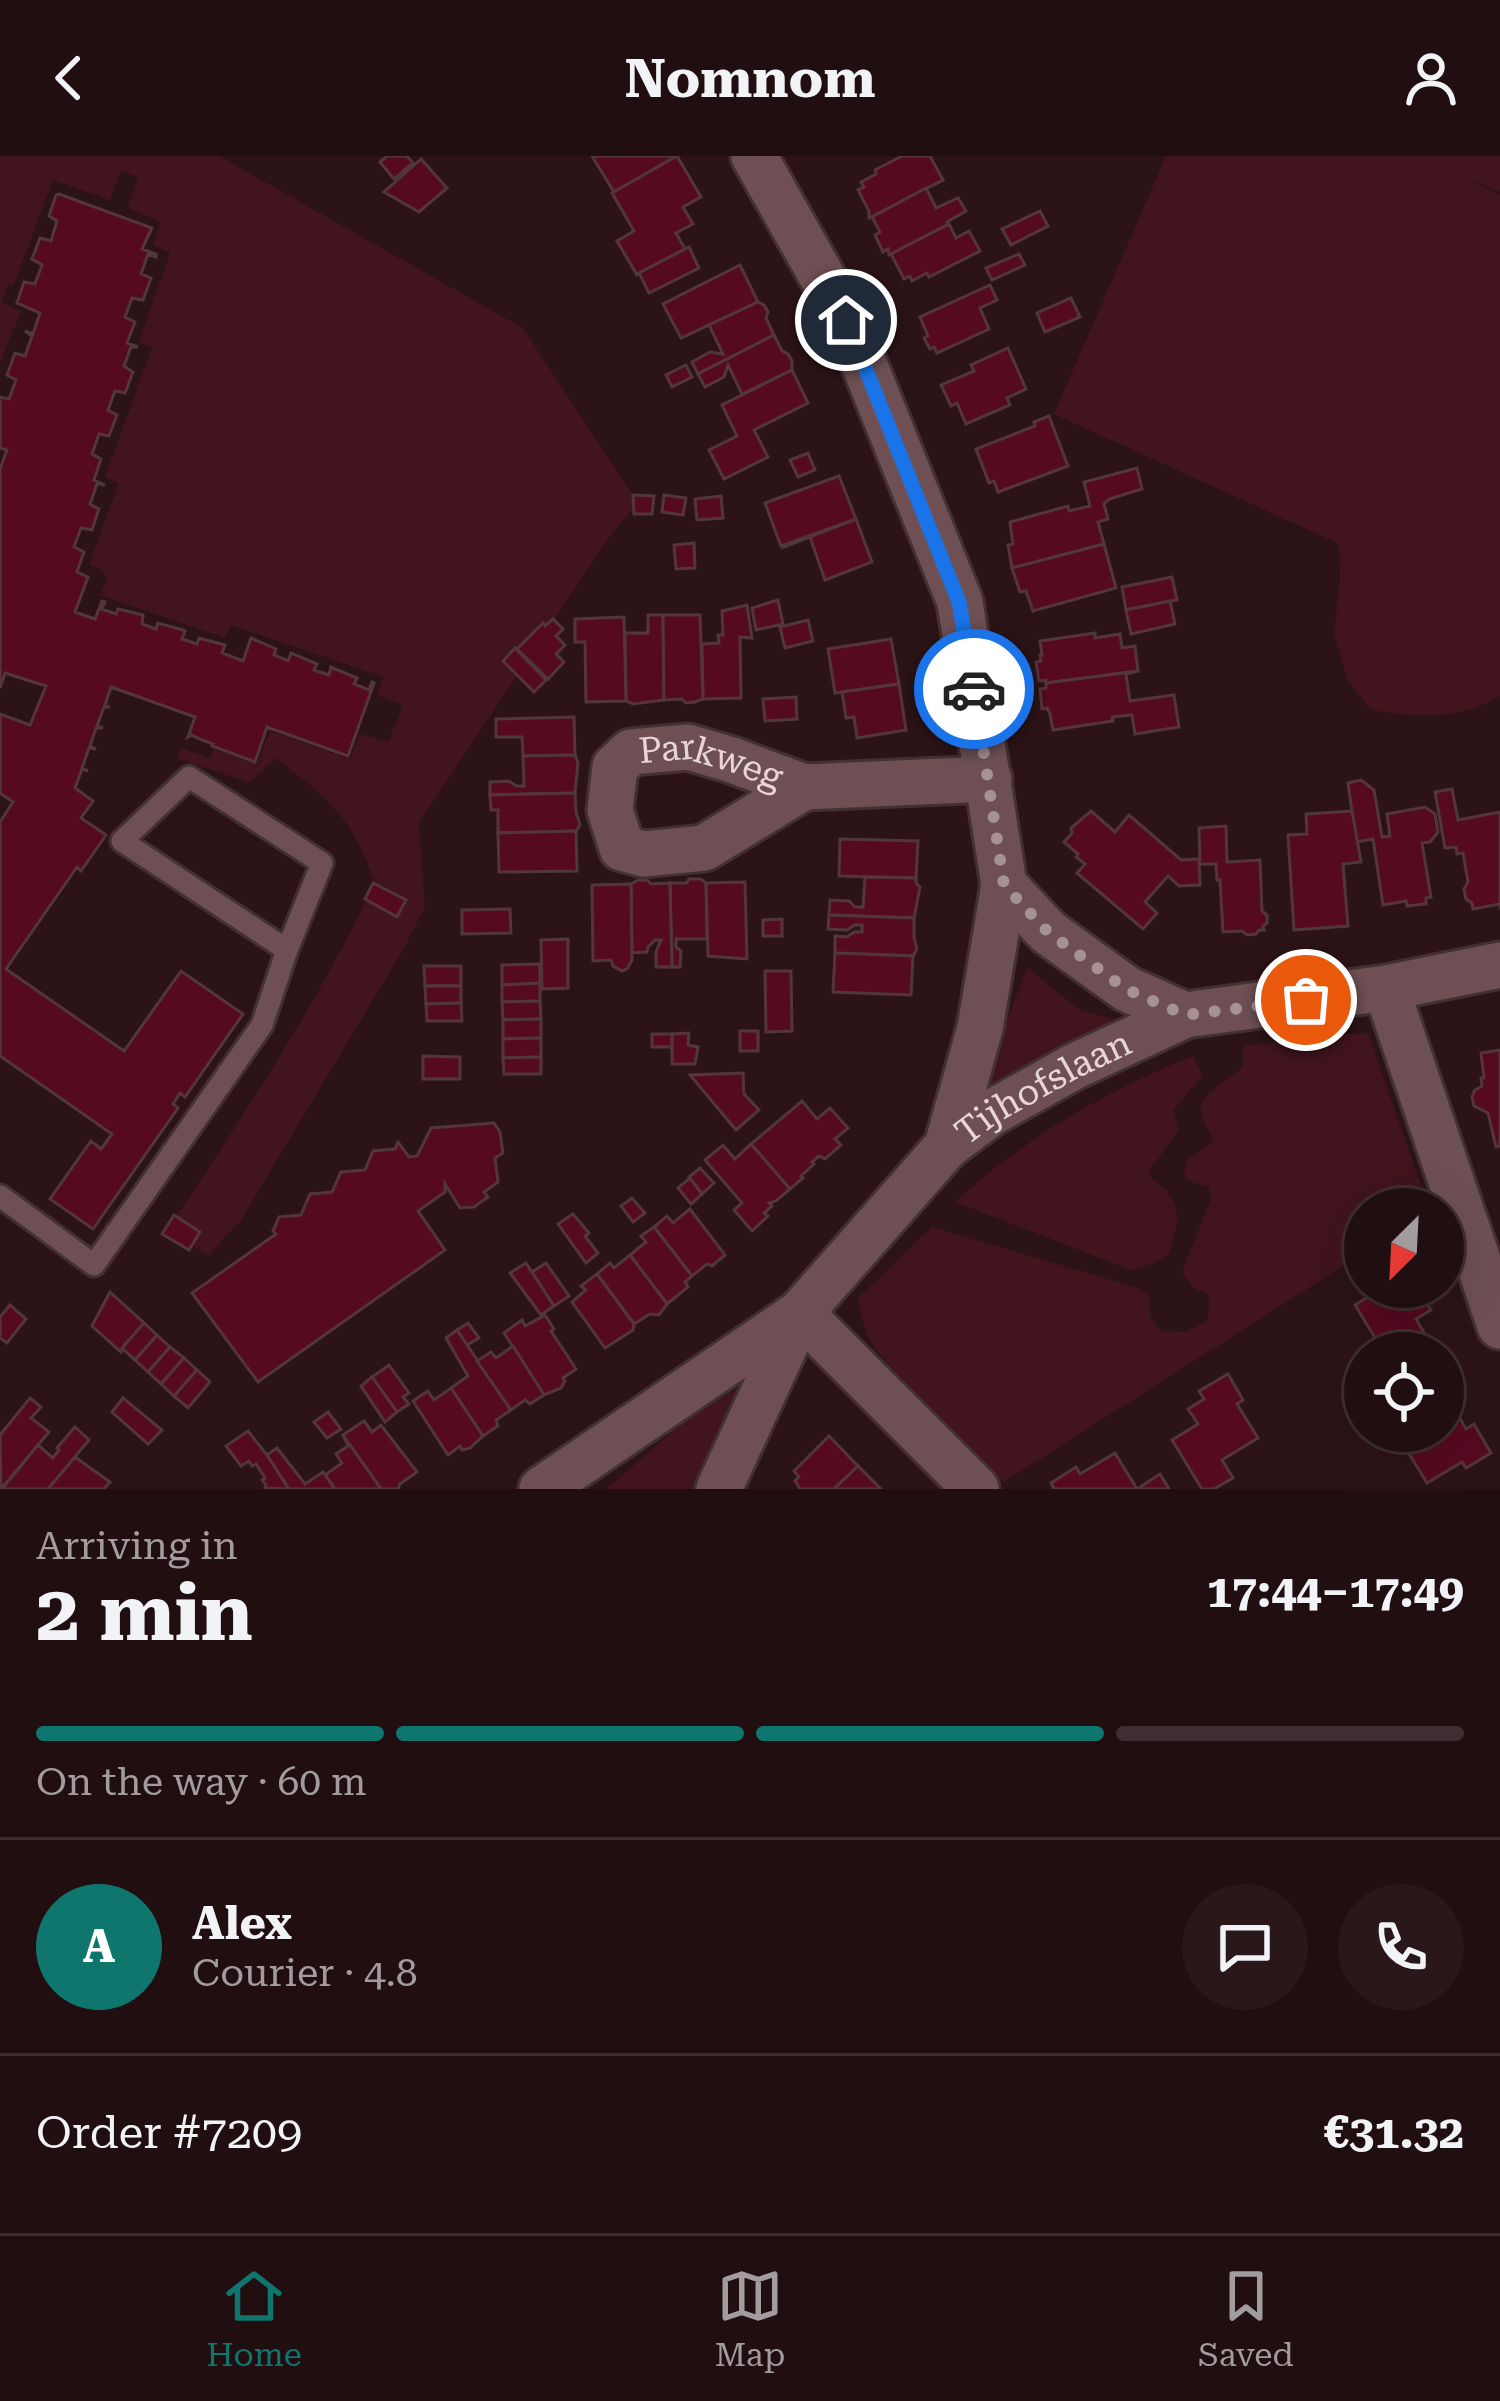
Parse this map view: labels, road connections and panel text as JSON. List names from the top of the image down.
{
  "streets": {
    "street": ["Parkweg", "Tijhofslaan"]
  },
  "north": "bottom left",
  "page": {
    "header": "Nomnom",
    "heading": ["2 min", "Arriving in", "17:44–17:49"],
    "panel": [
      "Alex",
      "Courier · 4.8",
      "Order #7209",
      "€31.32"
    ],
    "bar": "On the way · 60 m",
    "round": "A",
    "tabs": ["Home", "Map", "Saved"]
  }
}
